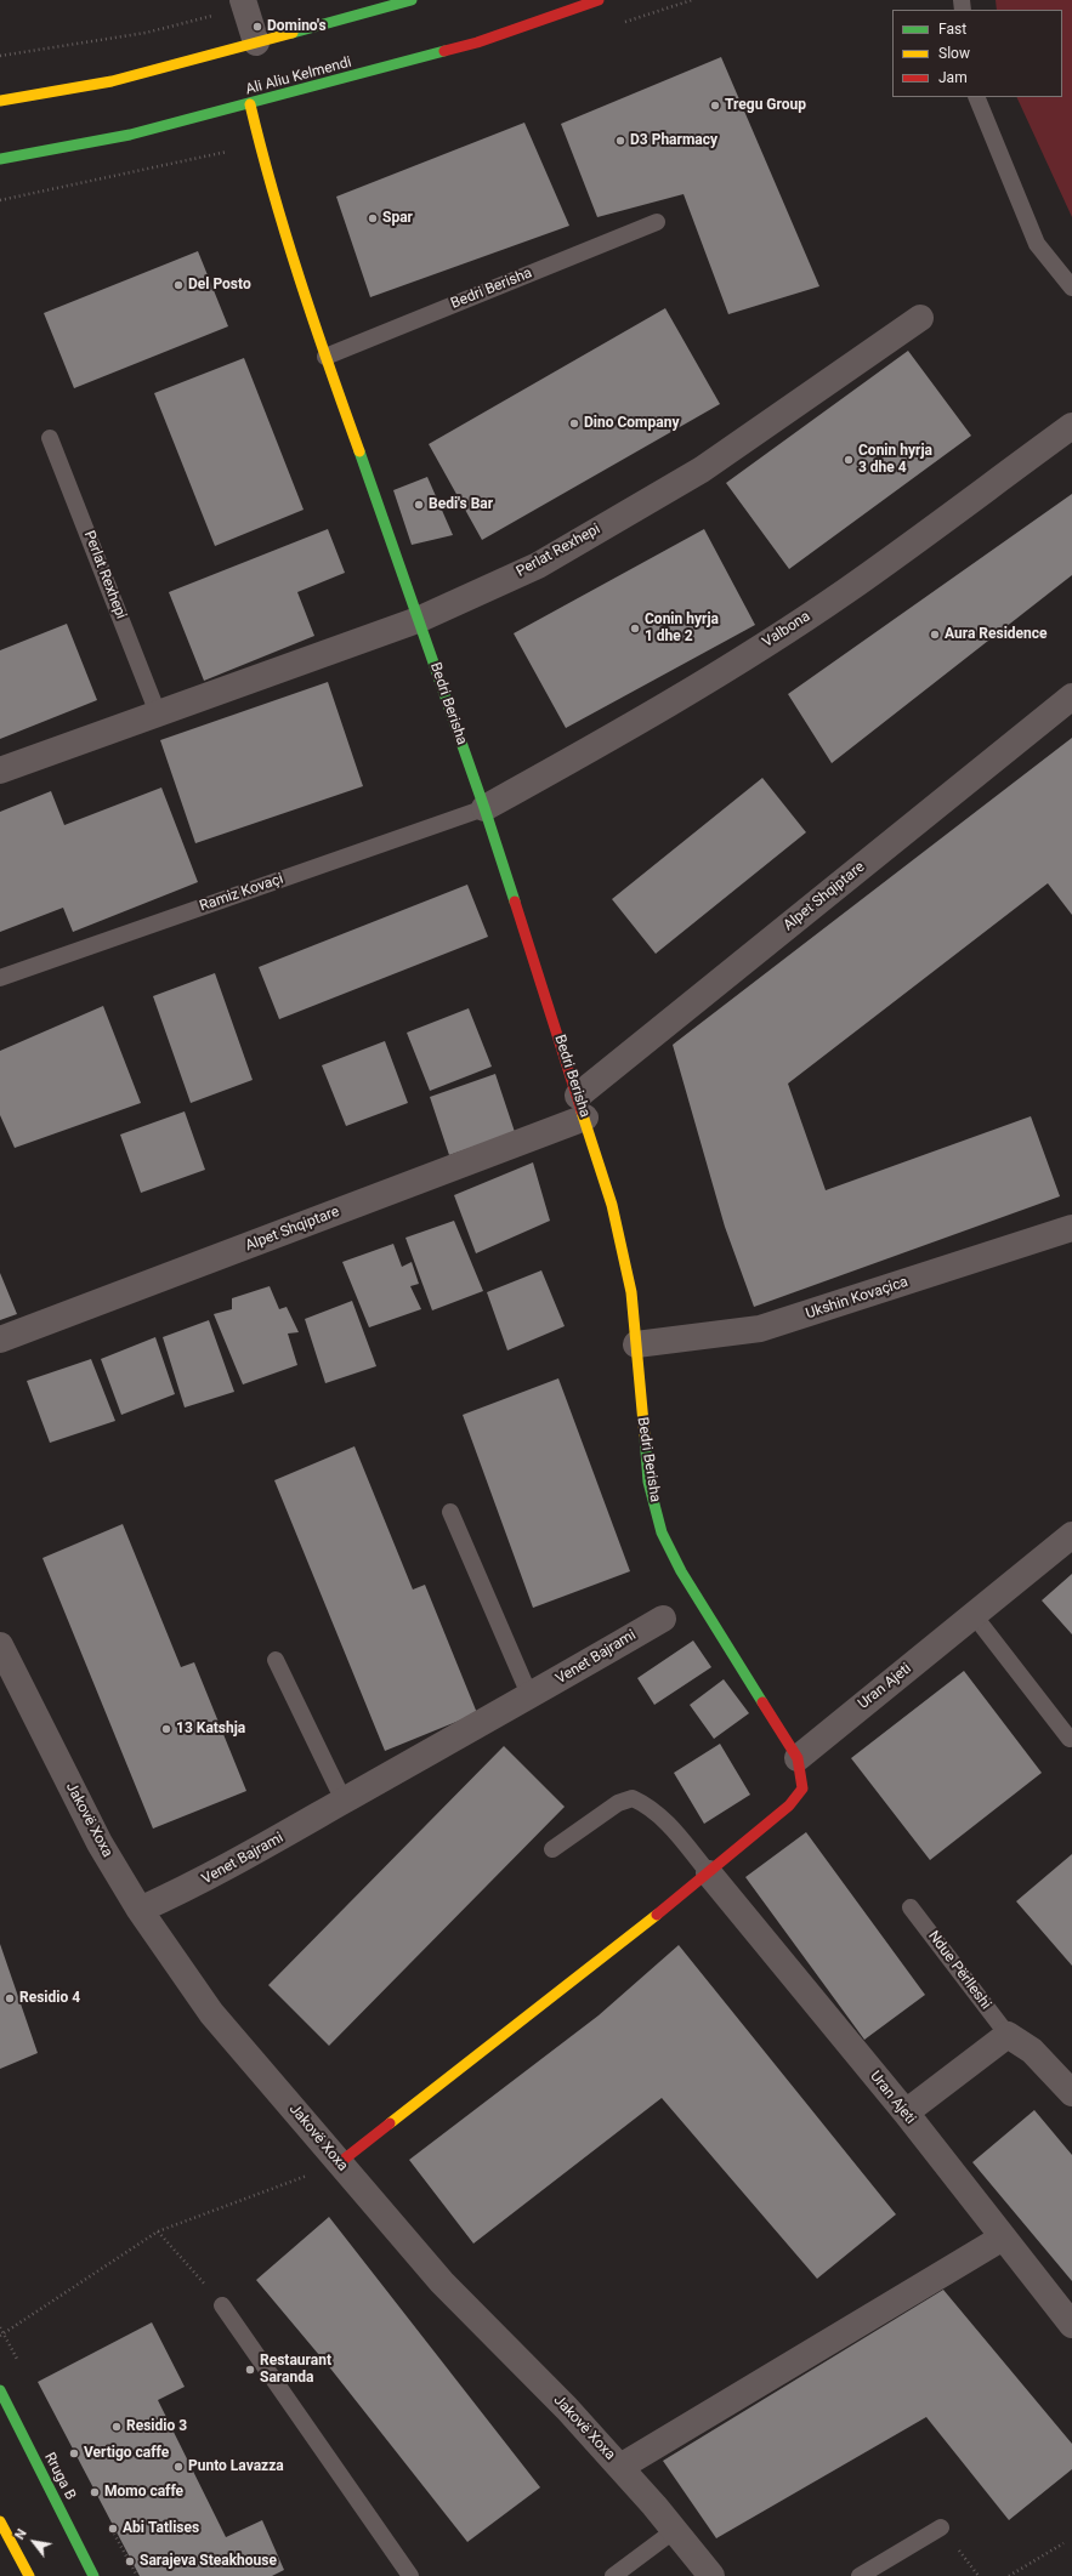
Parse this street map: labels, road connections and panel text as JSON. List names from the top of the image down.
{
  "streets": {
    "street": [
      "Ali Aliu Kelmendi",
      "Bedri Berisha",
      "Perlat Rexhepi",
      "Valbona",
      "Alpet Shqiptare",
      "Ukshin Kovaçica",
      "Venet Bajrami",
      "Uran Ajeti",
      "Jakovë Xoxa",
      "Rruga B"
    ],
    "lane": ["Ramiz Kovaçi", "Ndue Përlleshi"]
  },
  "crossings": [
    ["Ali Aliu Kelmendi", "Bedri Berisha"],
    ["Bedri Berisha", "Perlat Rexhepi"],
    ["Bedri Berisha", "Valbona"],
    ["Bedri Berisha", "Ramiz Kovaçi"],
    ["Bedri Berisha", "Alpet Shqiptare"],
    ["Bedri Berisha", "Ukshin Kovaçica"],
    ["Bedri Berisha", "Uran Ajeti"],
    ["Valbona", "Ramiz Kovaçi"],
    ["Venet Bajrami", "Jakovë Xoxa"]
  ],
  "places": [
    "Domino's",
    "Tregu Group",
    "D3 Pharmacy",
    "Spar",
    "Del Posto",
    "Dino Company",
    "Conin hyrja 3 dhe 4",
    "Bedi's Bar",
    "Conin hyrja 1 dhe 2",
    "Aura Residence",
    "13 Katshja",
    "Residio 4",
    "Restaurant Saranda",
    "Residio 3",
    "Vertigo caffe",
    "Punto Lavazza",
    "Momo caffe",
    "Abi Tatlises",
    "Sarajeva Steakhouse"
  ],
  "legend": ["Fast", "Slow", "Jam"],
  "north": "top left"
}
